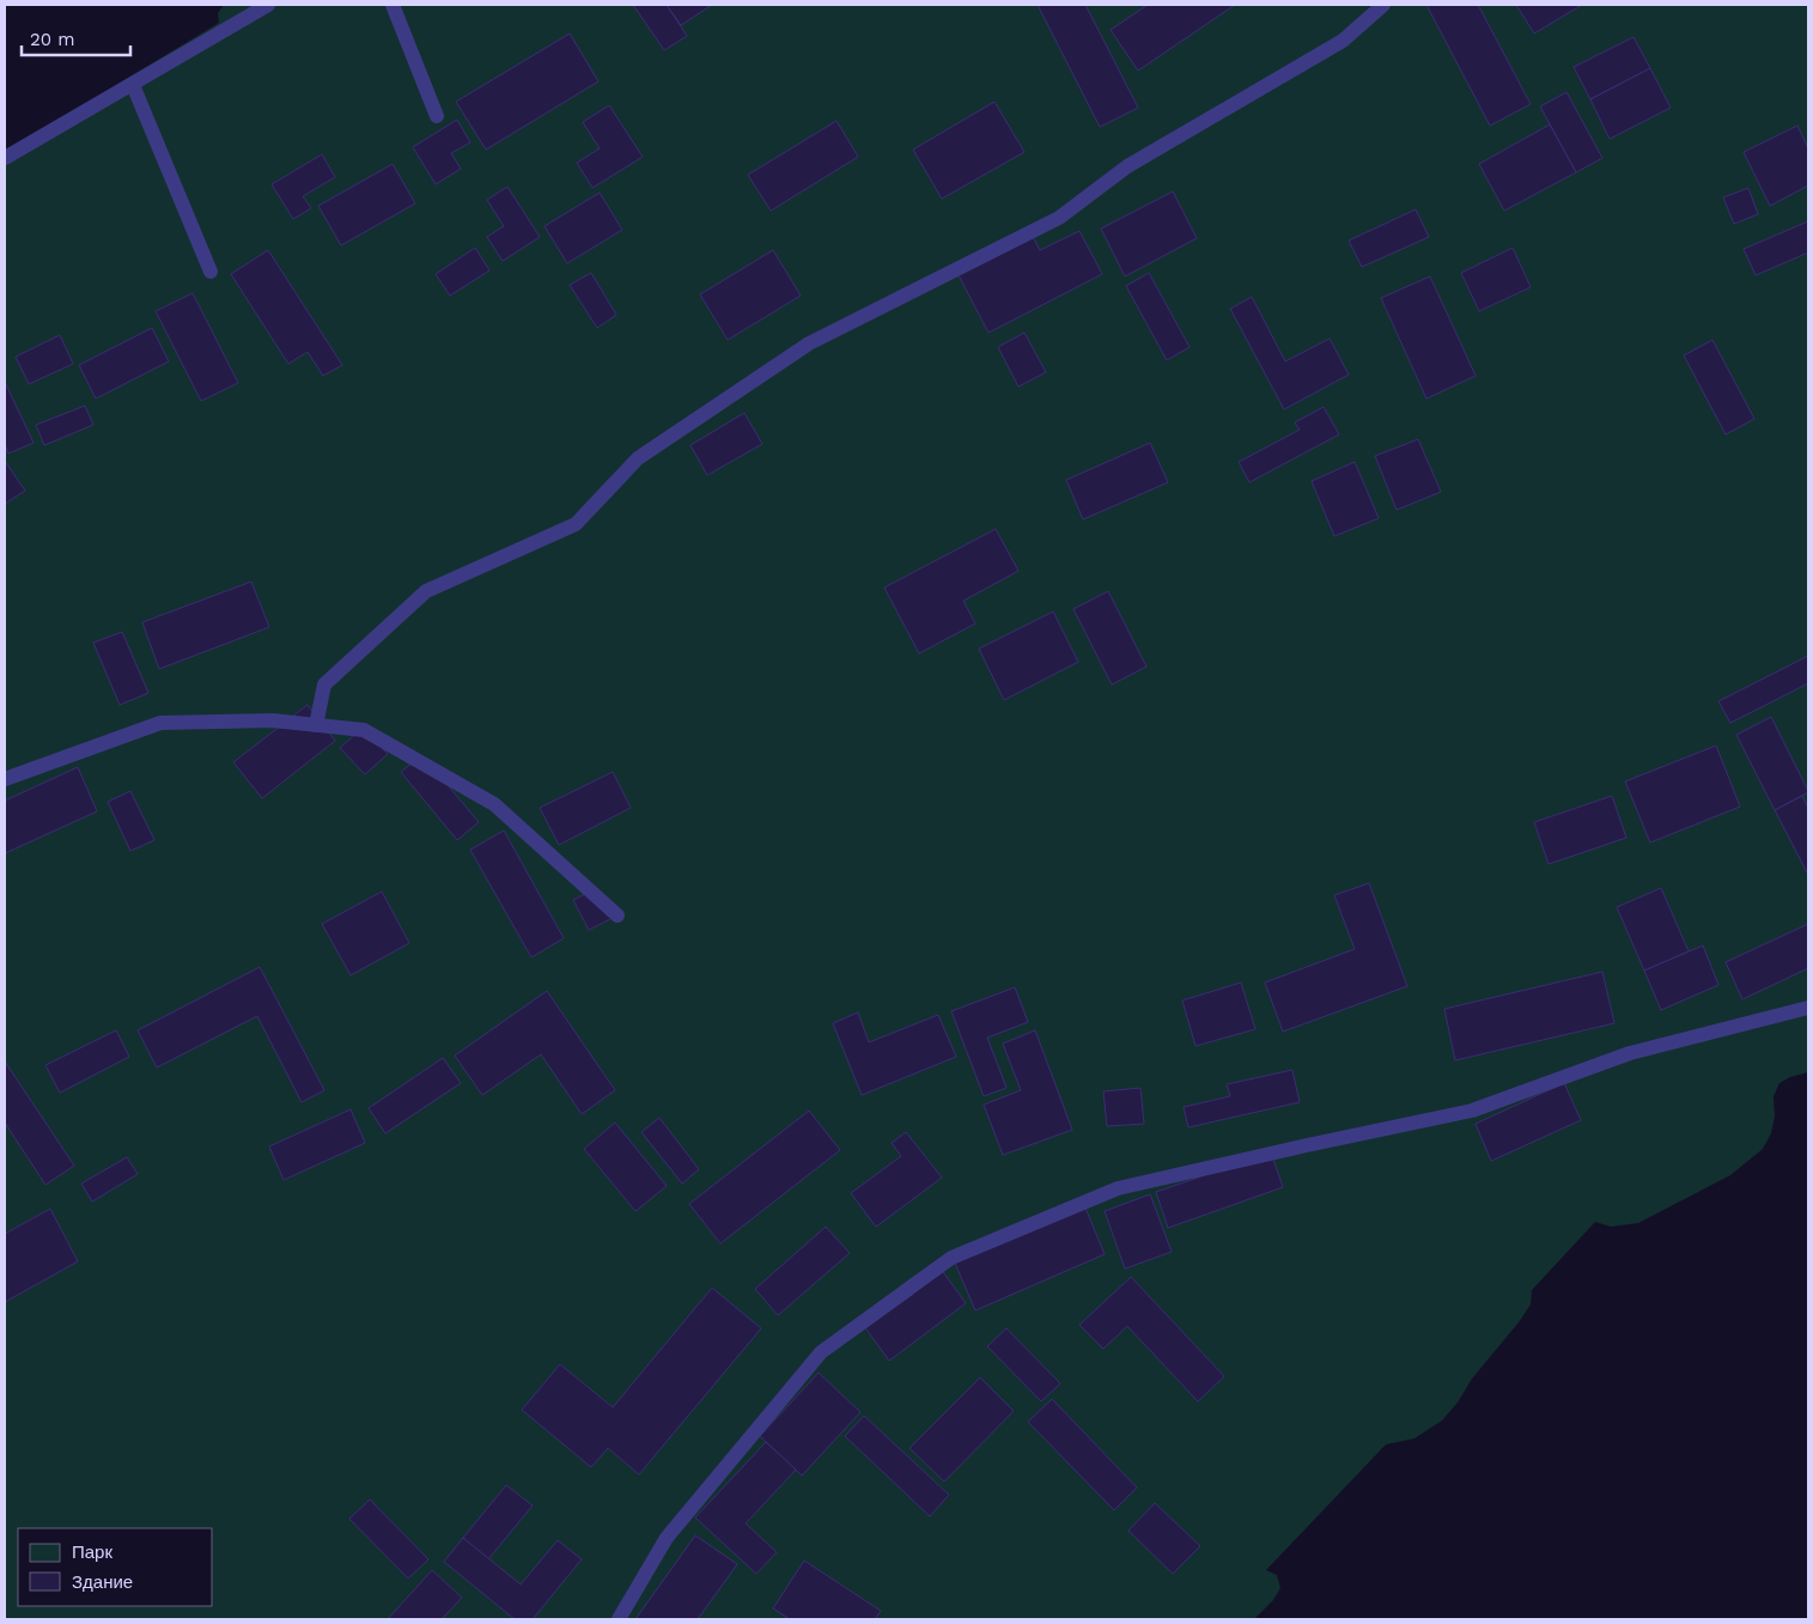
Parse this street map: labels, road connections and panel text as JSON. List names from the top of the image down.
{
  "legend": ["Парк", "Здание"],
  "scale_bar": "20 m"
}
